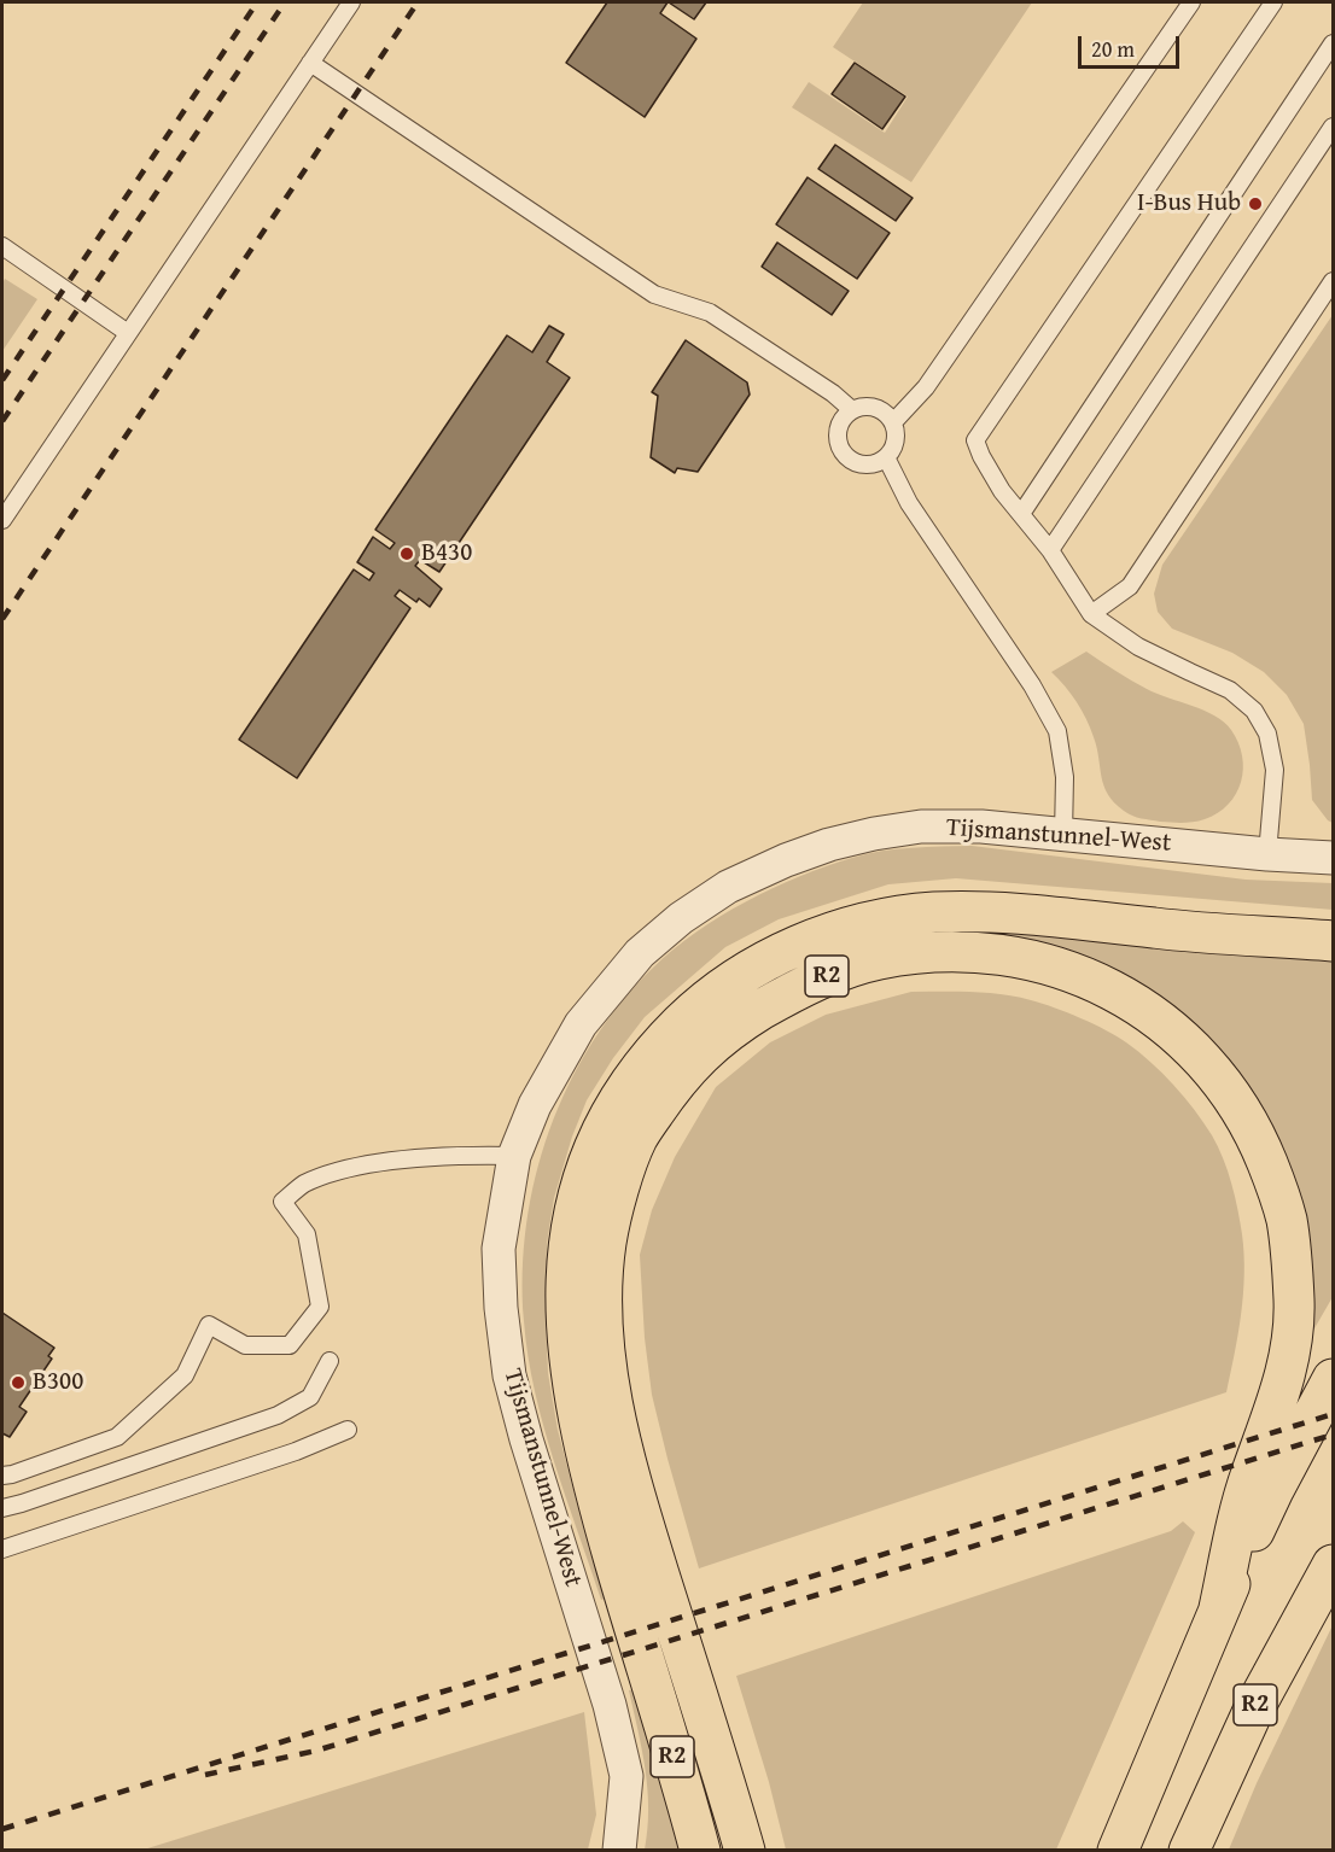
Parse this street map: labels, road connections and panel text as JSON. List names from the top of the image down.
{
  "streets": {
    "highway": ["R2"],
    "street": ["Tijsmanstunnel-West"]
  },
  "places": ["I-Bus Hub", "B430", "B300"],
  "scale_bar": "20 m"
}
